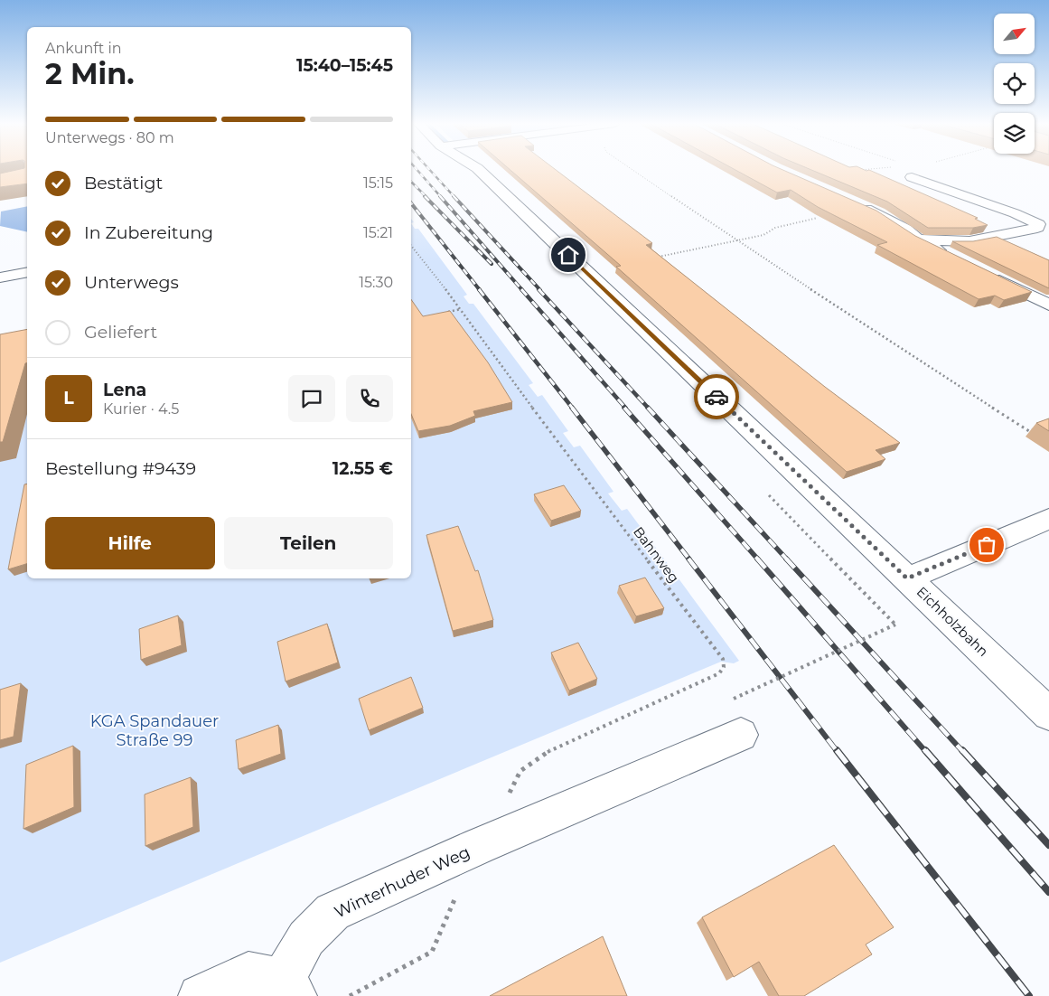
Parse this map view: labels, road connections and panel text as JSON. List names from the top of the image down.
{
  "streets": {
    "street": ["Eichholzbahn", "Winterhuder Weg"],
    "path": ["Bahnweg"]
  },
  "parks": ["KGA Spandauer Straße 99"],
  "north": "top right",
  "page": {
    "heading": ["2 Min.", "Ankunft in", "15:40–15:45"],
    "panel": [
      "Lena",
      "Kurier · 4.5",
      "Bestellung #9439",
      "12.55 €"
    ],
    "bar": "Unterwegs · 80 m",
    "list": [
      ["Bestätigt", "15:15"],
      ["In Zubereitung", "15:21"],
      ["Unterwegs", "15:30"],
      "Geliefert"
    ],
    "round": "L",
    "buttons": ["Hilfe", "Teilen"]
  }
}
